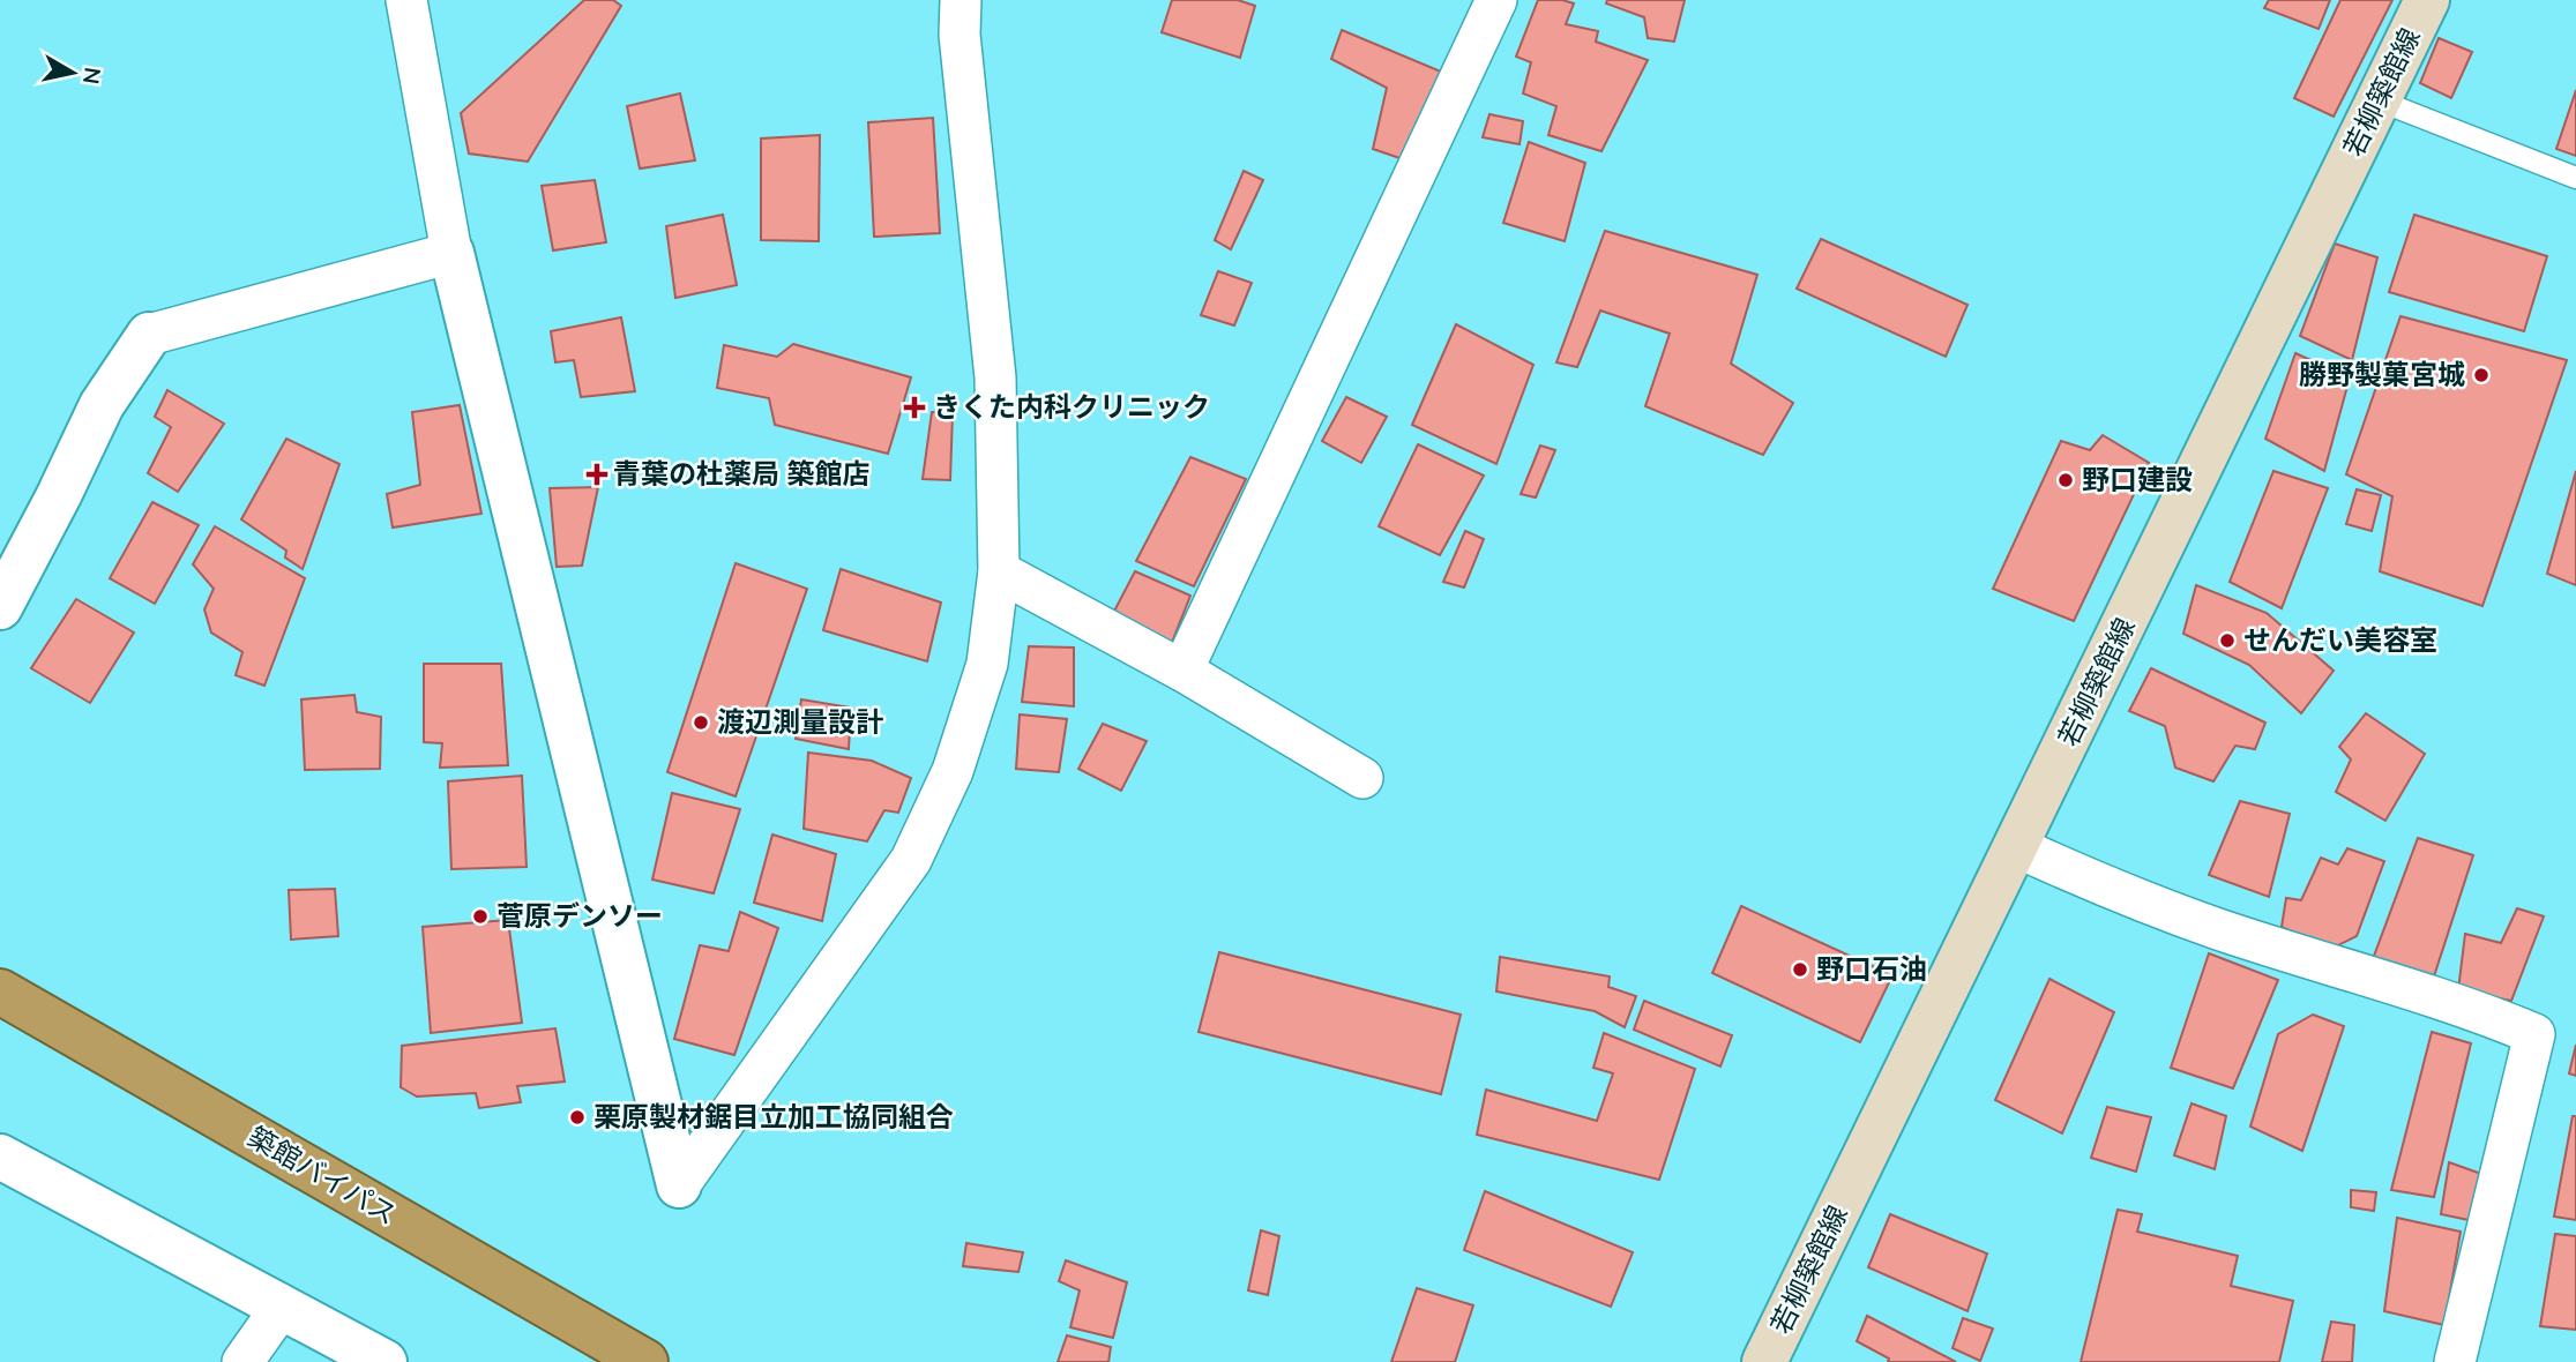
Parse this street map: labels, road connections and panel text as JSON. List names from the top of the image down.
{
  "streets": {
    "highway": ["築館バイパス"],
    "main road": ["若柳築館線"]
  },
  "places": {
    "other": [
      "勝野製菓宮城",
      "野口建設",
      "せんだい美容室",
      "渡辺測量設計",
      "菅原デンソー",
      "野口石油",
      "栗原製材鋸目立加工協同組合"
    ],
    "health": ["きくた内科クリニック", "青葉の杜薬局 築館店"]
  },
  "north": "right"
}
